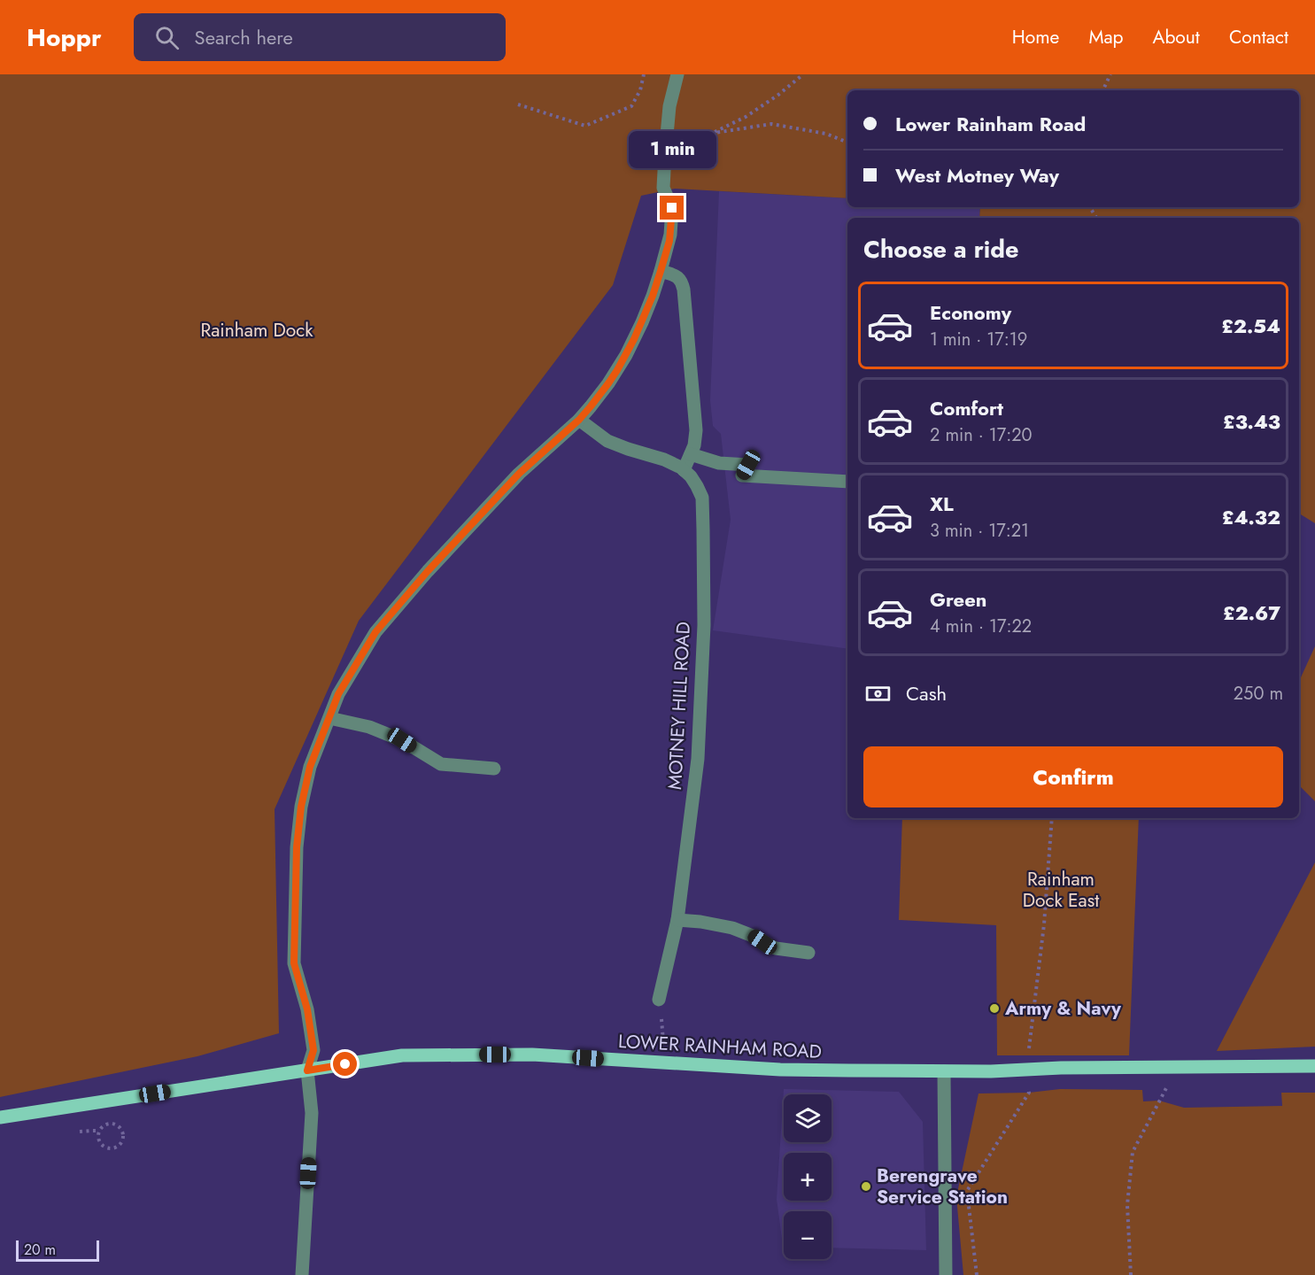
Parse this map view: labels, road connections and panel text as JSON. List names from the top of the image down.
{
  "streets": {
    "main road": ["LOWER RAINHAM ROAD"],
    "street": ["MOTNEY HILL ROAD"]
  },
  "parks": ["Rainham Dock", "Rainham Dock East"],
  "places": ["Army & Navy", "Berengrave Service Station"],
  "scale_bar": "20 m",
  "page": {
    "header": "Hoppr",
    "search": "Search here",
    "nav": [
      "Home",
      "Map",
      "About",
      "Contact"
    ],
    "banner": ["Lower Rainham Road", "West Motney Way"],
    "bubble": "1 min",
    "heading": "Choose a ride",
    "list": [
      {
        "name": "Economy",
        "note": "1 min · 17:19",
        "value": "£2.54"
      },
      {
        "name": "Comfort",
        "note": "2 min · 17:20",
        "value": "£3.43"
      },
      {
        "name": "XL",
        "note": "3 min · 17:21",
        "value": "£4.32"
      },
      {
        "name": "Green",
        "note": "4 min · 17:22",
        "value": "£2.67"
      }
    ],
    "pay": ["Cash", "250 m"],
    "buttons": "Confirm",
    "map_buttons": ["+", "−"],
    "scale": "20 m"
  }
}
